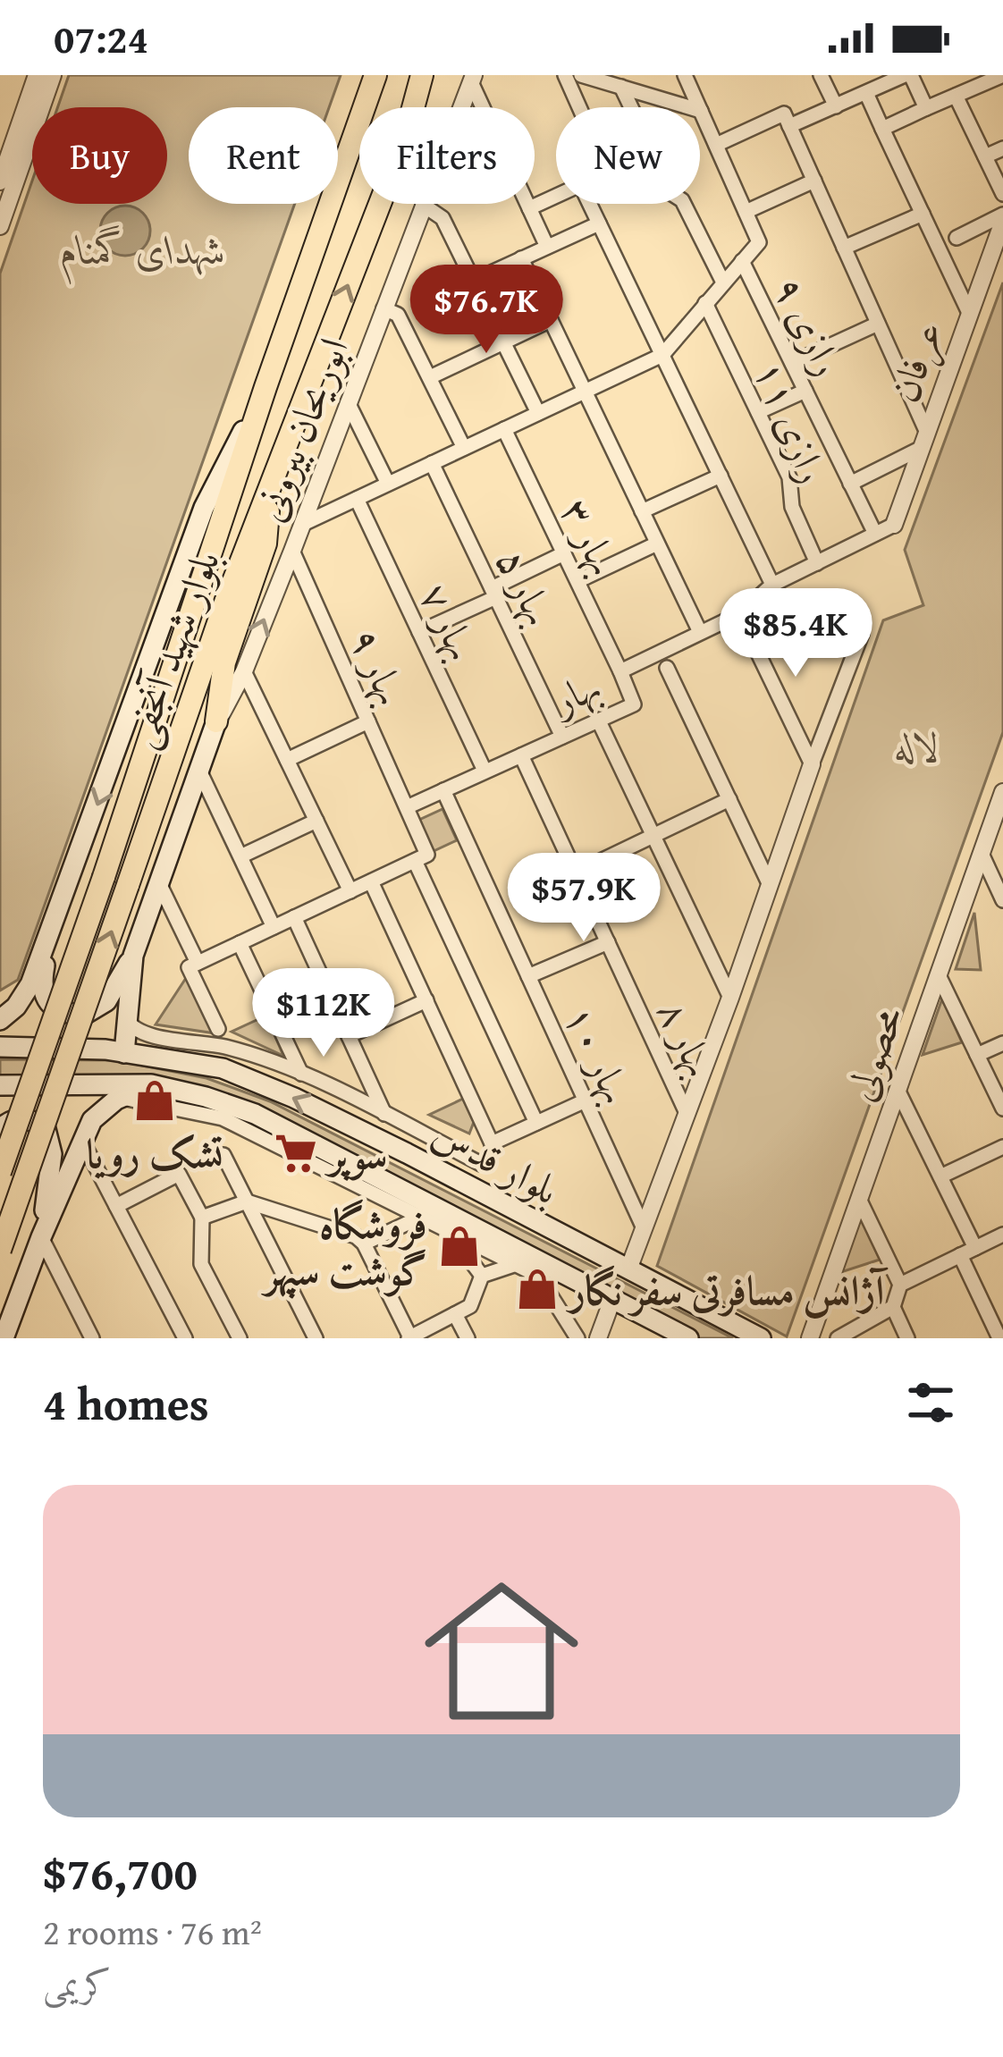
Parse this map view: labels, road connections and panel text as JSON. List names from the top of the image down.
{
  "streets": {
    "main road": ["ابوریحان بیرونی", "بلوار شهید آنجفی", "بلوار قدس"],
    "street": [
      "رازی ۹",
      "عرفان",
      "رازی ۱۱",
      "بهار ۳",
      "بهار ۵",
      "بهار ۷",
      "بهار ۹",
      "بهار",
      "بهار ۸",
      "محصولی",
      "بهار ۱۰"
    ]
  },
  "crossings": [
    ["رازی ۹", "بهار"],
    ["عرفان", "بهار"],
    ["رازی ۱۱", "بهار"],
    ["ابوریحان بیرونی", "بهار ۹"],
    ["ابوریحان بیرونی", "بلوار قدس"],
    ["بهار ۳", "بهار"],
    ["بهار ۵", "بهار"],
    ["بهار ۷", "بهار"],
    ["بهار ۹", "بهار"],
    ["بهار", "بهار ۸"],
    ["بهار", "بهار ۱۰"]
  ],
  "parks": ["شهدای گمنام", "لاله"],
  "places": {
    "shop": ["تشک رویا", "فروشگاه گوشت سپهر", "آژانس مسافرتی سفر نگار"],
    "supermarket": ["سوپر"]
  },
  "page": {
    "status": "07:24",
    "chip": [
      "Buy",
      "Rent",
      "Filters",
      "New"
    ],
    "price": [
      "$76.7K",
      "$85.4K",
      "$57.9K",
      "$112K"
    ],
    "heading": "4 homes",
    "list": [
      {
        "name": "$76,700",
        "note": "2 rooms · 76 m² · کریمی"
      }
    ]
  }
}
